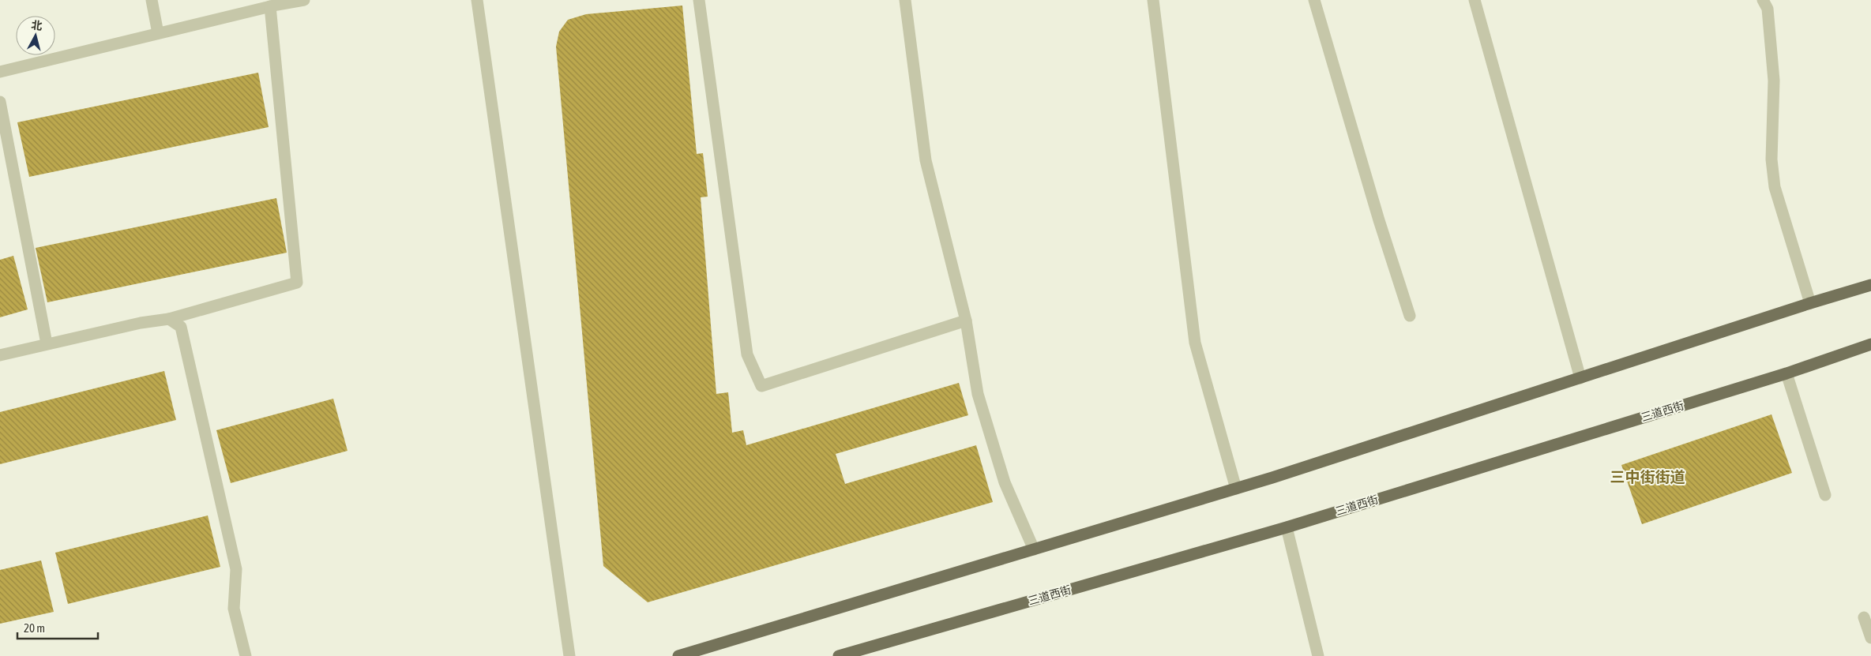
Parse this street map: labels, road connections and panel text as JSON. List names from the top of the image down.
{
  "streets": {
    "main road": ["三道西街"]
  },
  "districts": ["三中街街道"],
  "scale_bar": "20 m",
  "north": "top"
}
